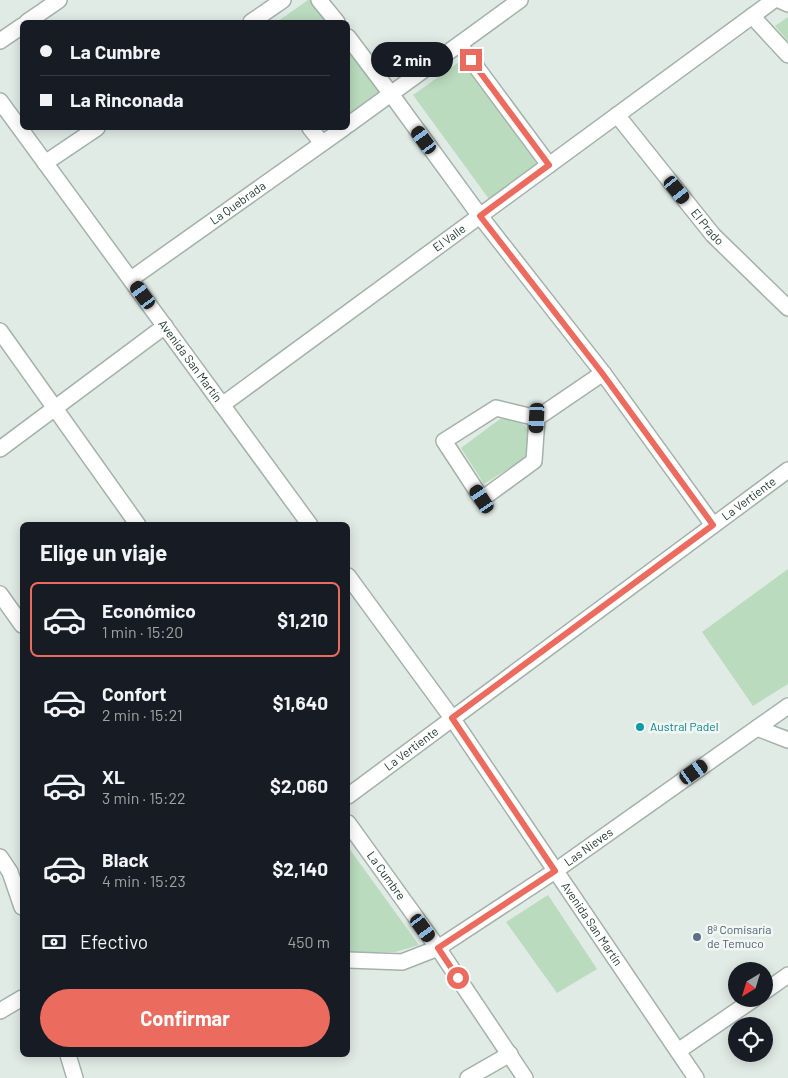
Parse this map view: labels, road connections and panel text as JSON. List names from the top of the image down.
{
  "streets": {
    "street": [
      "La Quebrada",
      "El Prado",
      "El Valle",
      "Avenida San Martín",
      "La Vertiente",
      "Las Nieves",
      "La Cumbre"
    ]
  },
  "crossings": [
    ["La Quebrada", "Avenida San Martín"],
    ["El Prado", "El Valle"],
    ["El Valle", "Avenida San Martín"],
    ["Avenida San Martín", "La Vertiente"],
    ["Avenida San Martín", "Las Nieves"],
    ["Las Nieves", "La Cumbre"]
  ],
  "places": ["Austral Padel", "8ª Comisaría de Temuco"],
  "north": "bottom left",
  "page": {
    "banner": ["La Cumbre", "La Rinconada"],
    "bubble": "2 min",
    "heading": "Elige un viaje",
    "list": [
      {
        "name": "Económico",
        "note": "1 min · 15:20",
        "value": "$1,210"
      },
      {
        "name": "Confort",
        "note": "2 min · 15:21",
        "value": "$1,640"
      },
      {
        "name": "XL",
        "note": "3 min · 15:22",
        "value": "$2,060"
      },
      {
        "name": "Black",
        "note": "4 min · 15:23",
        "value": "$2,140"
      }
    ],
    "pay": ["Efectivo", "450 m"],
    "buttons": "Confirmar"
  }
}
